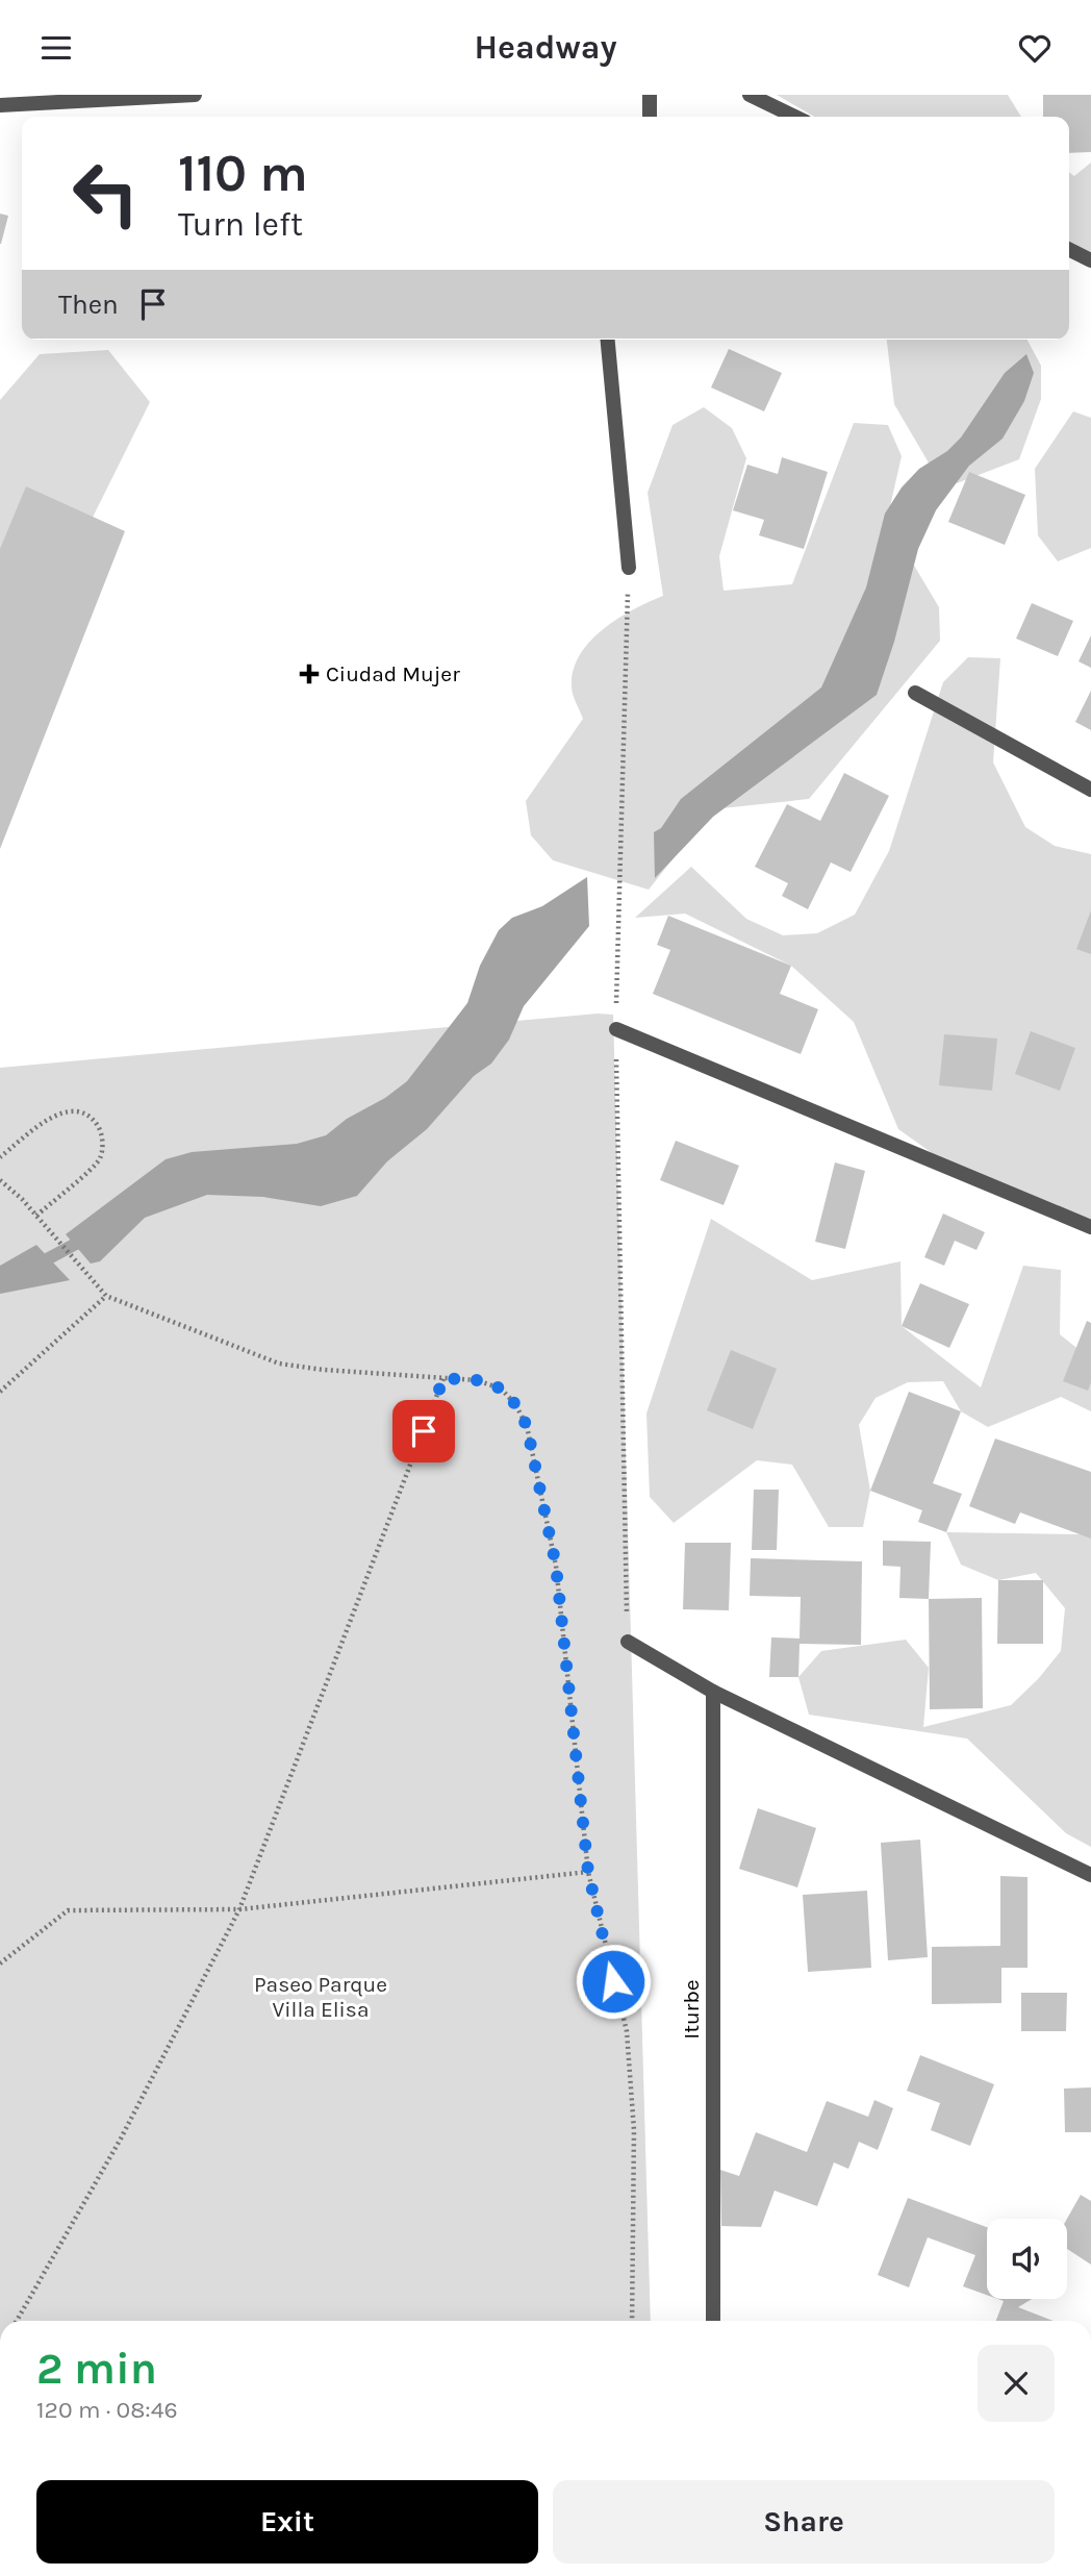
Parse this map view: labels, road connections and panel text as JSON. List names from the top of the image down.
{
  "streets": {
    "street": ["Iturbe"]
  },
  "parks": ["Paseo Parque Villa Elisa"],
  "places": {
    "health": ["Ciudad Mujer"]
  },
  "page": {
    "header": "Headway",
    "turn": ["110 m", "Turn left"],
    "then": "Then",
    "heading": ["2 min", "120 m · 08:46"],
    "buttons": ["Exit", "Share"]
  }
}
